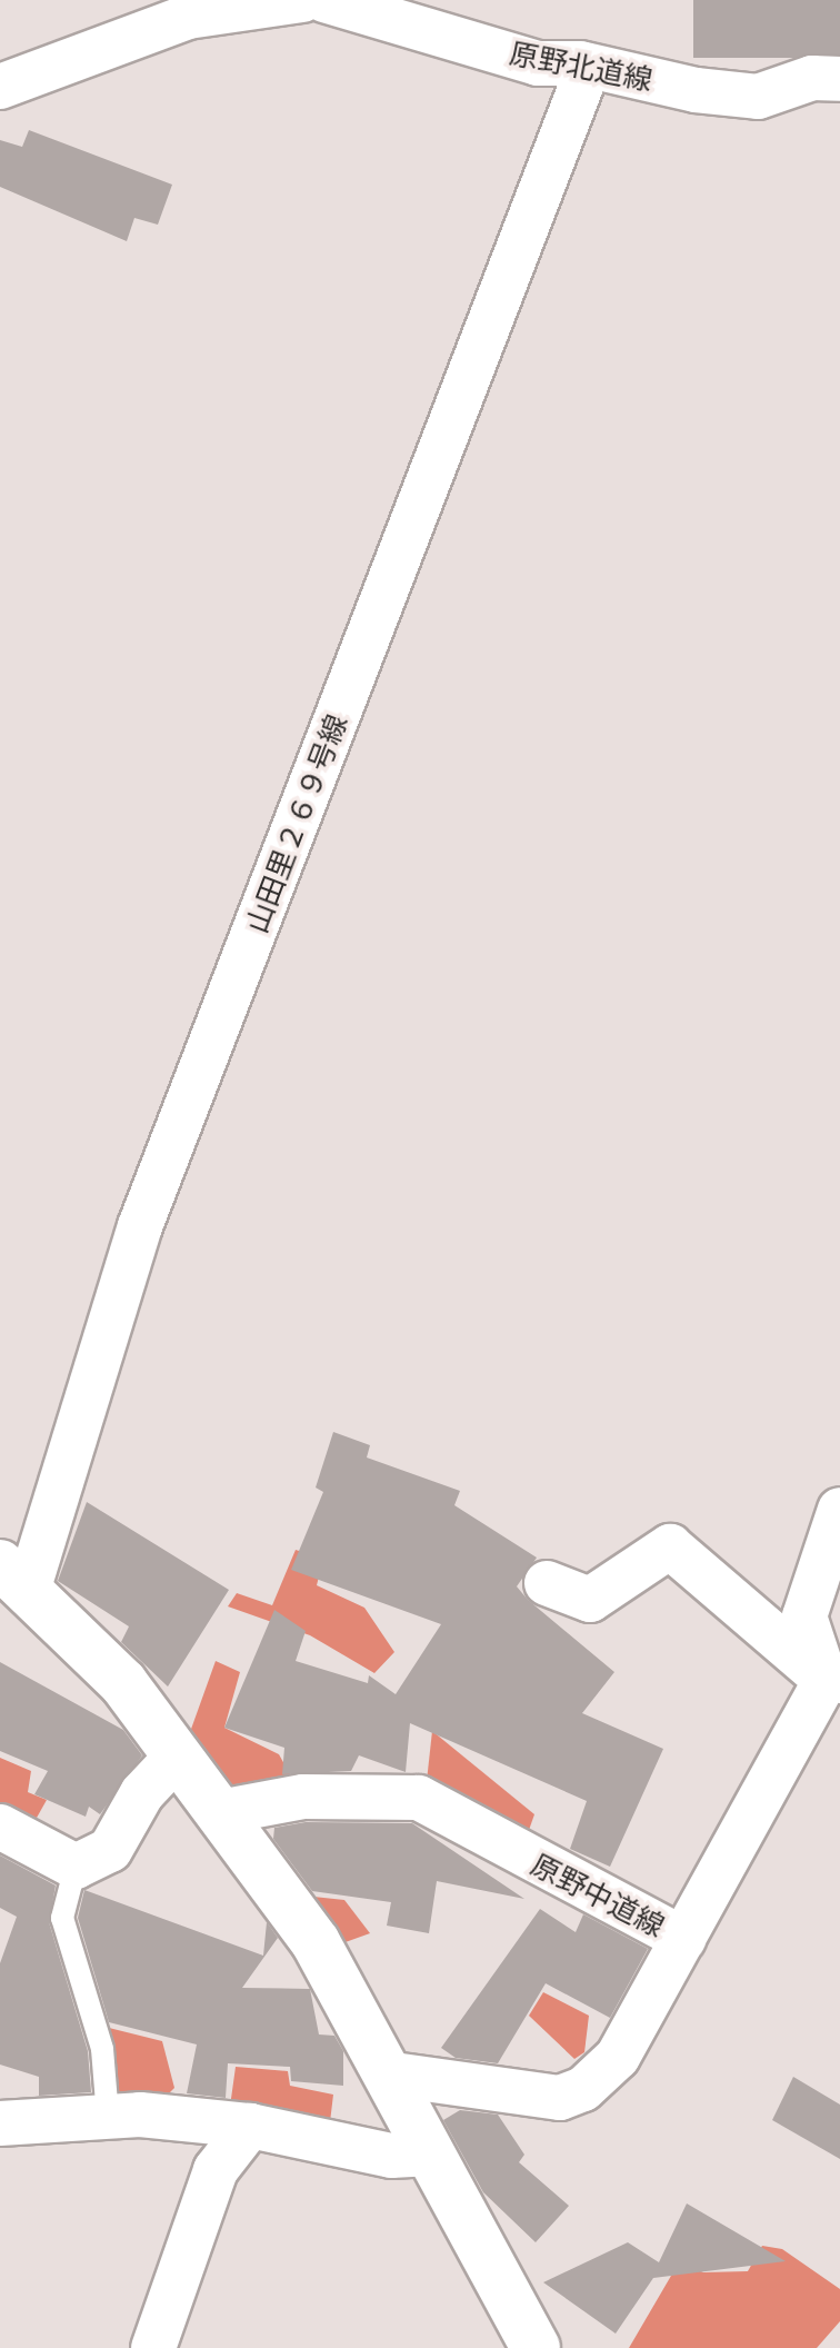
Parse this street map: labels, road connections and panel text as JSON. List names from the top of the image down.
{
  "streets": {
    "street": ["原野北道線", "山田里２６９号線", "原野中道線"]
  },
  "crossings": [
    ["原野北道線", "山田里２６９号線"]
  ]
}
